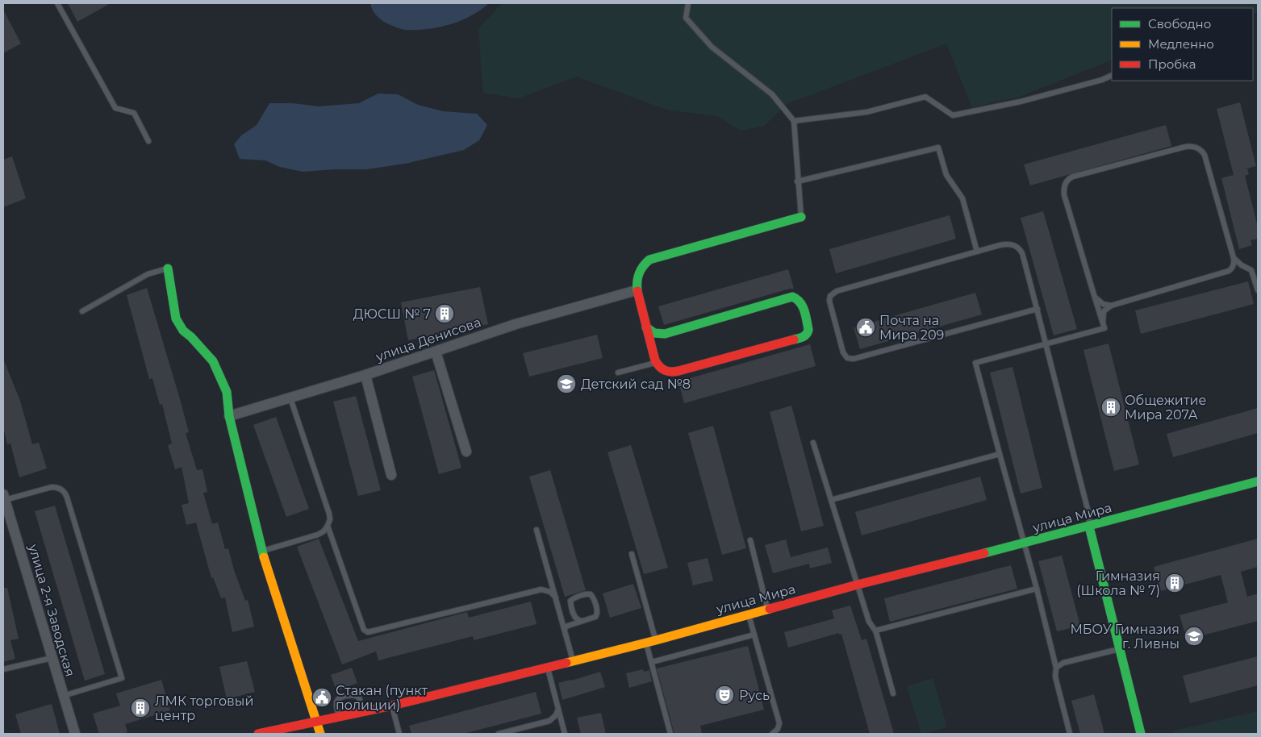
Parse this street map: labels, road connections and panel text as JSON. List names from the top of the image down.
{
  "streets": {
    "street": ["улица Денисова", "улица Мира", "улица 2-я Заводская"]
  },
  "places": {
    "building": [
      "ДЮСШ № 7",
      "Общежитие Мира 207А",
      "Гимназия (Школа № 7)",
      "ЛМК торговый центр"
    ],
    "public building": ["Почта на Мира 209", "Стакан (пункт полиции)"],
    "school or university": ["Детский сад №8", "МБОУ Гимназия г. Ливны"],
    "theatre": ["Русь"]
  },
  "legend": ["Свободно", "Медленно", "Пробка"]
}
